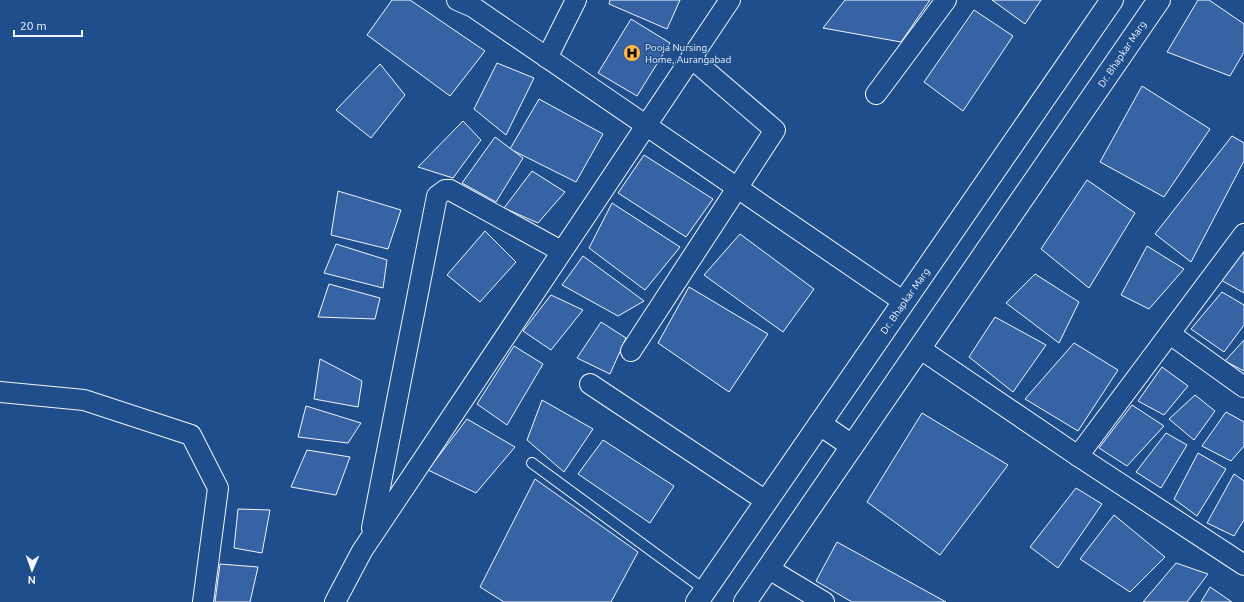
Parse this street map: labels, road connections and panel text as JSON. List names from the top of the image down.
{
  "streets": {
    "main road": ["Dr. Bhapkar Marg"]
  },
  "places": {
    "hospital": ["Pooja Nursing Home, Aurangabad"]
  },
  "scale_bar": "20 m",
  "north": "bottom"
}
